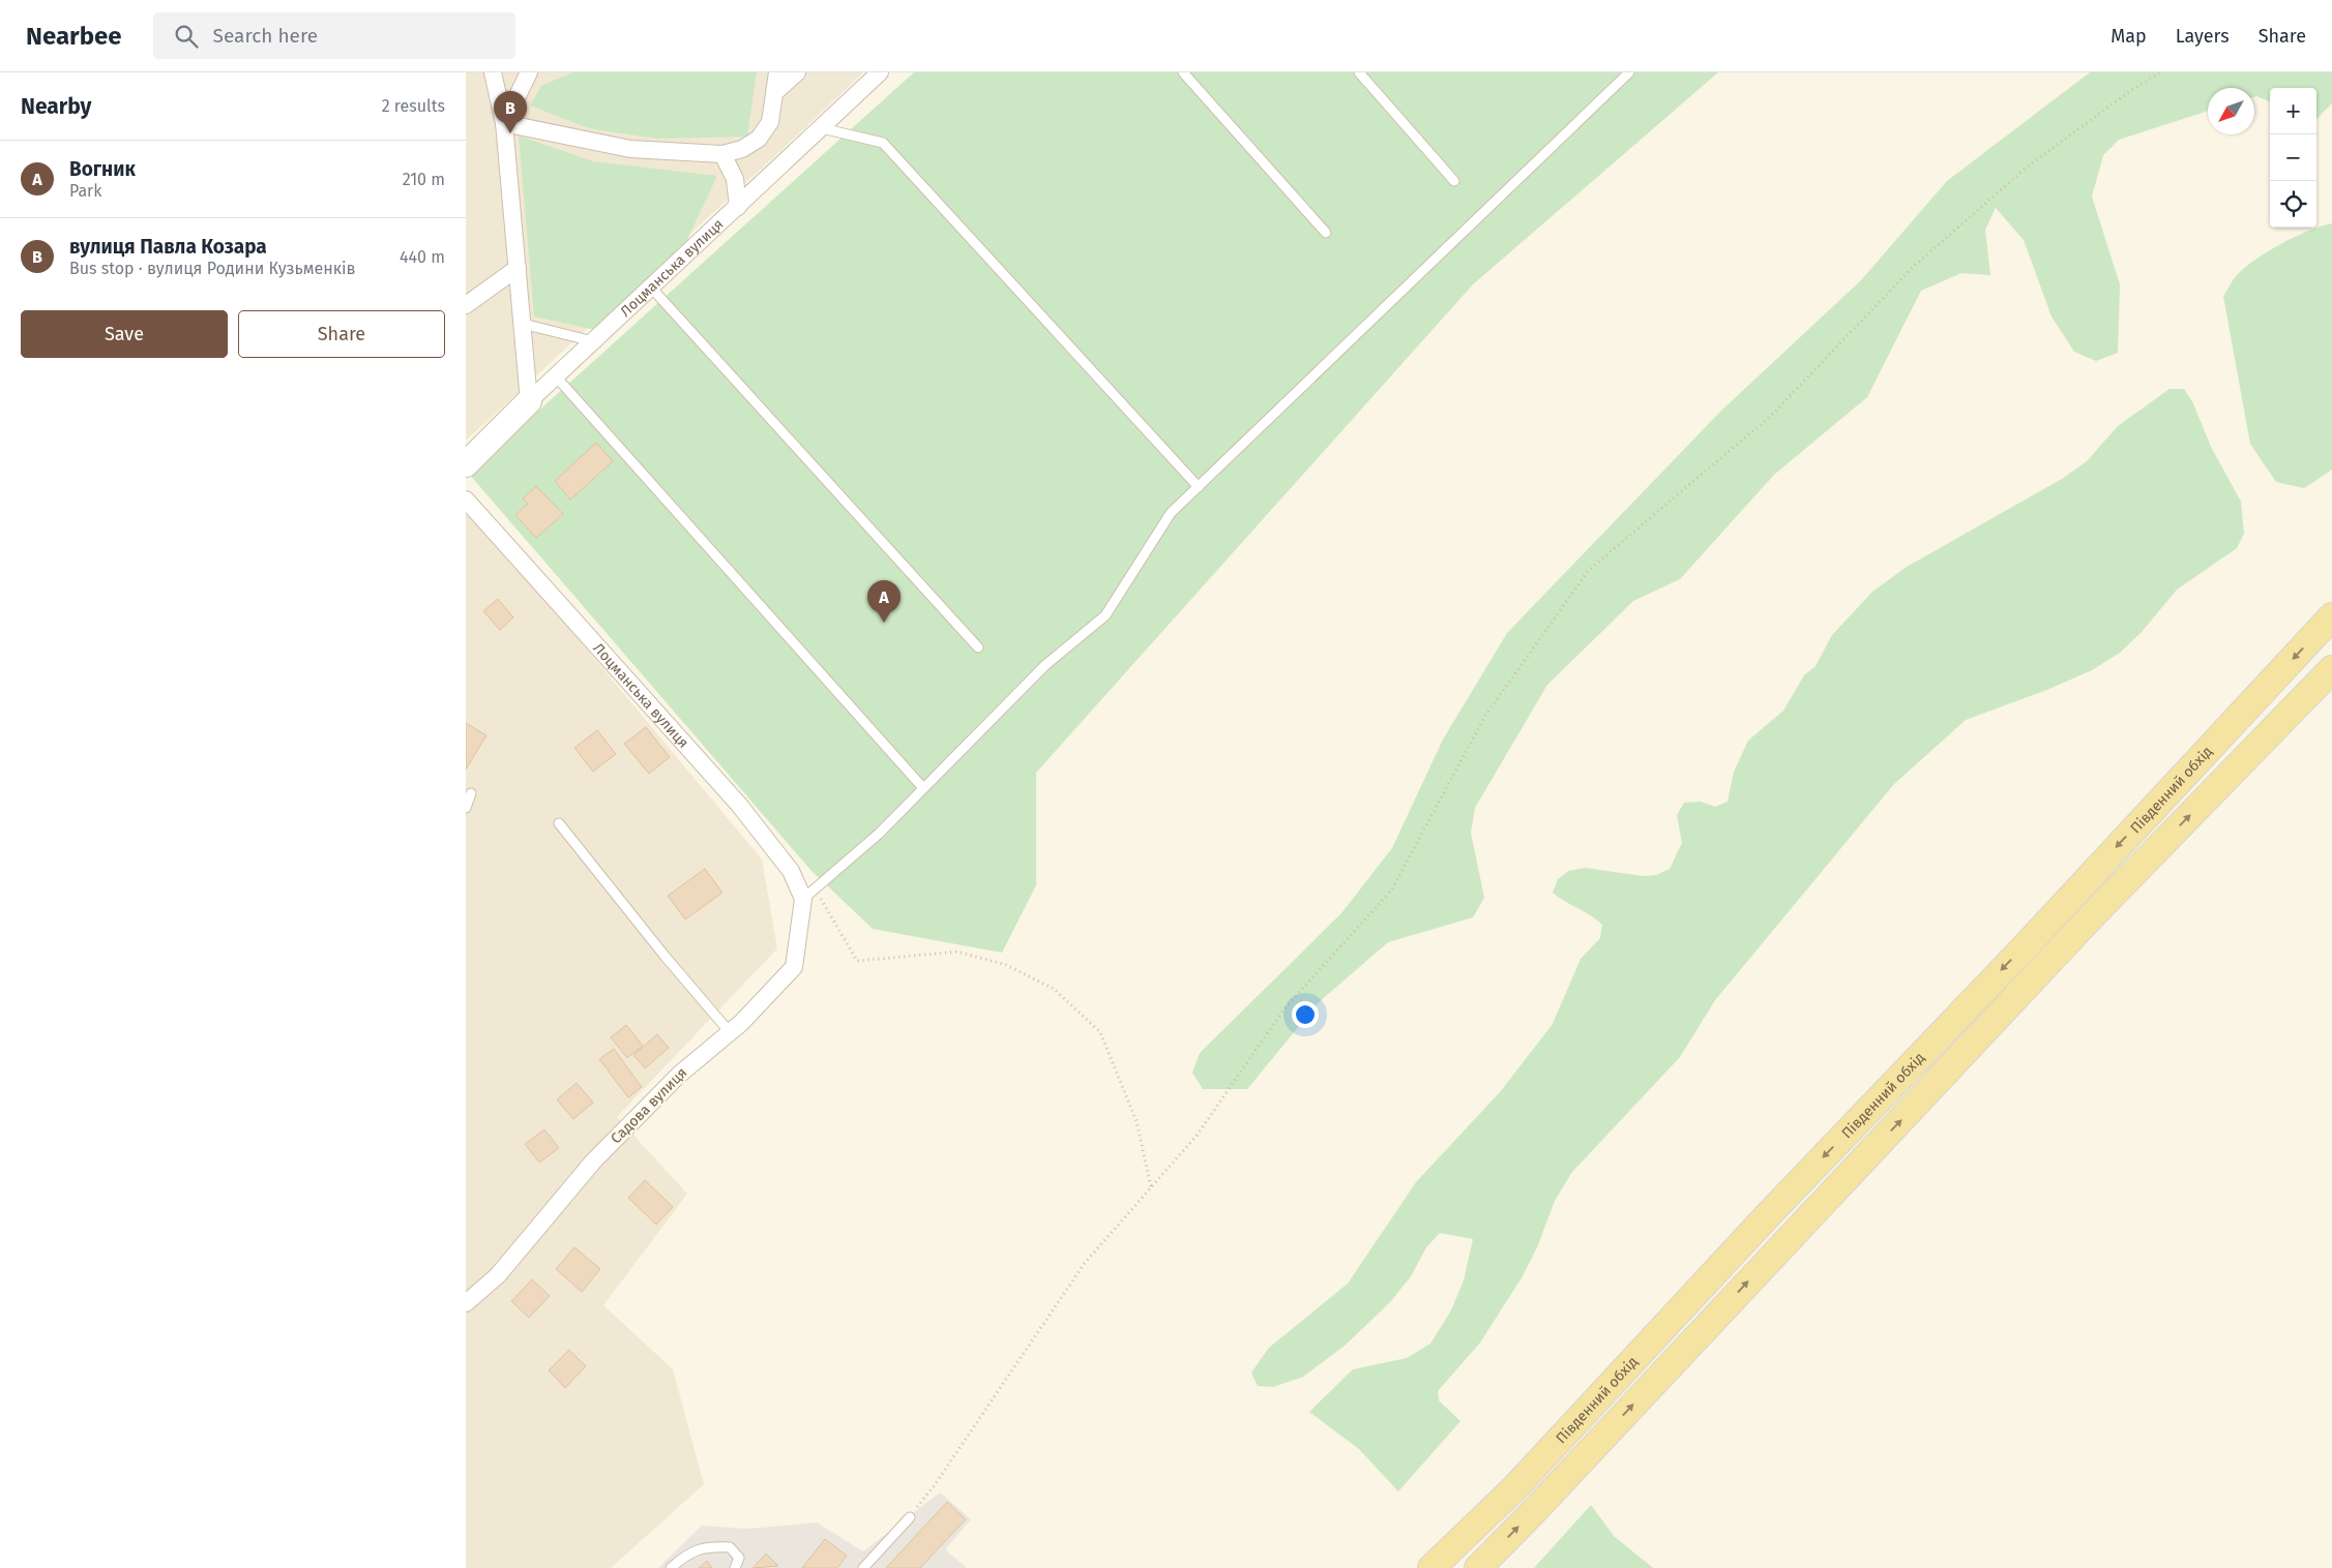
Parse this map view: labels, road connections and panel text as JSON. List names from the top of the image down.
{
  "streets": {
    "main road": ["Південний обхід"],
    "street": ["Лоцманська вулиця", "Садова вулиця"]
  },
  "crossings": [
    ["Лоцманська вулиця", "Садова вулиця"]
  ],
  "north": "bottom left",
  "page": {
    "header": "Nearbee",
    "search": "Search here",
    "nav": ["Map", "Layers", "Share"],
    "heading": ["Nearby", "2 results"],
    "map_buttons": ["+", "−"],
    "pins": ["B", "A"],
    "list": [
      {
        "mark": "A",
        "name": "Вогник",
        "note": "Park",
        "value": "210 m"
      },
      {
        "mark": "B",
        "name": "вулиця Павла Козара",
        "note": "Bus stop · вулиця Родини Кузьменків",
        "value": "440 m"
      }
    ],
    "buttons": ["Save", "Share"]
  }
}
